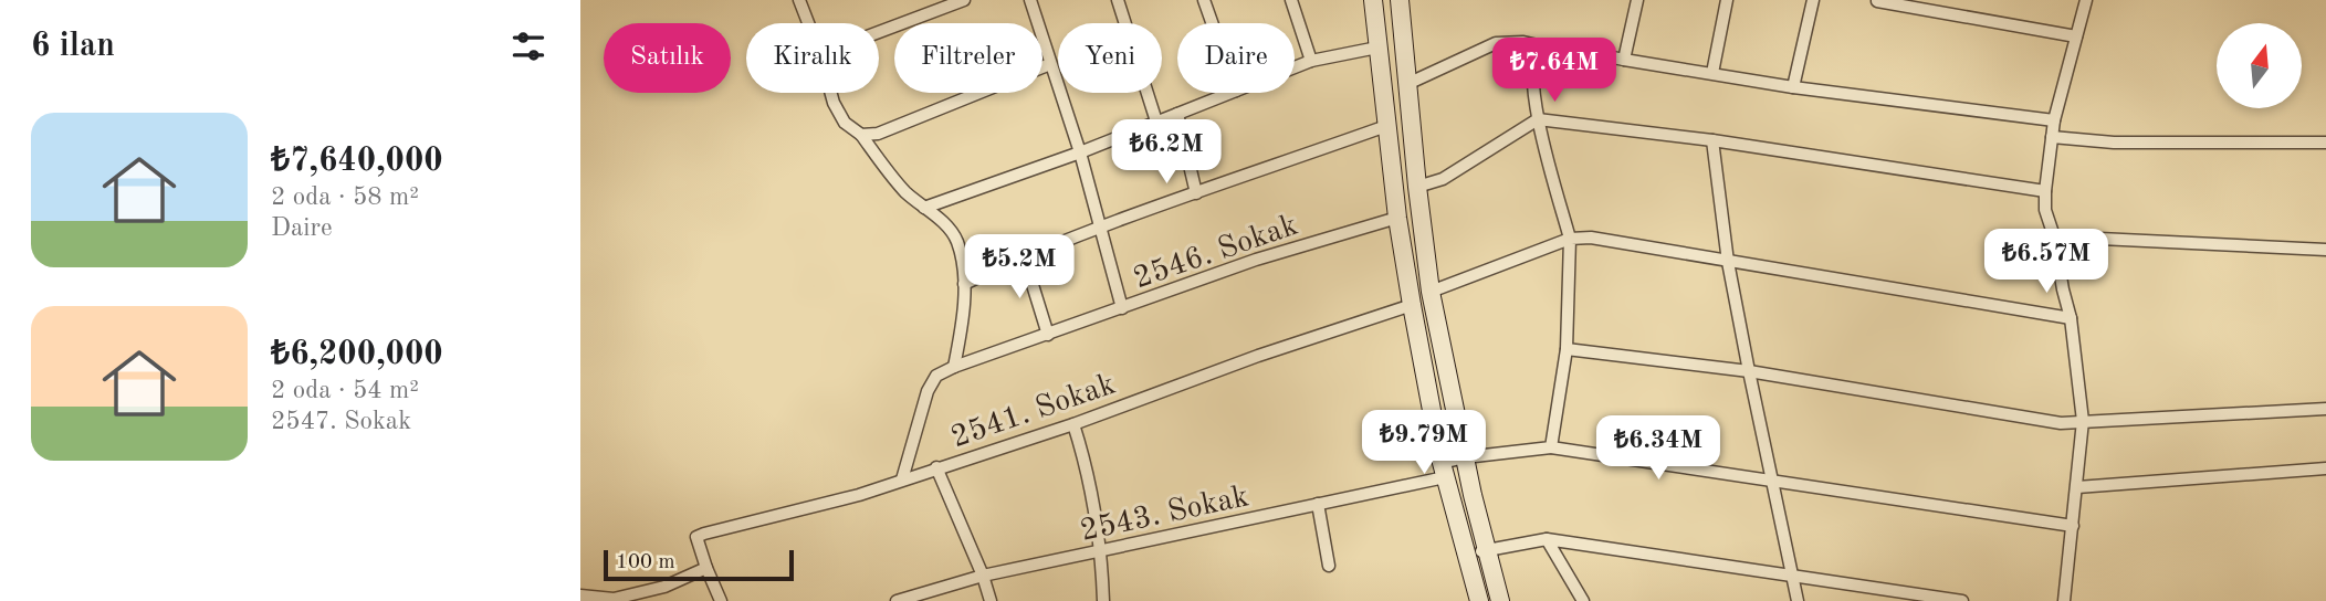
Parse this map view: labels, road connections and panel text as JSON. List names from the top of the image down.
{
  "streets": {
    "street": ["2546. Sokak", "2541. Sokak", "2543. Sokak"]
  },
  "crossings": [
    ["2546. Sokak", "2541. Sokak"]
  ],
  "scale_bar": "100 m",
  "north": "top",
  "page": {
    "heading": "6 ilan",
    "chip": [
      "Satılık",
      "Kiralık",
      "Filtreler",
      "Yeni",
      "Daire"
    ],
    "price": [
      "₺7.64M",
      "₺6.2M",
      "₺6.57M",
      "₺5.2M",
      "₺9.79M",
      "₺6.34M"
    ],
    "list": [
      {
        "name": "₺7,640,000",
        "note": "2 oda · 58 m² · Daire"
      },
      {
        "name": "₺6,200,000",
        "note": "2 oda · 54 m² · 2547. Sokak"
      }
    ],
    "scale": "100 m"
  }
}
